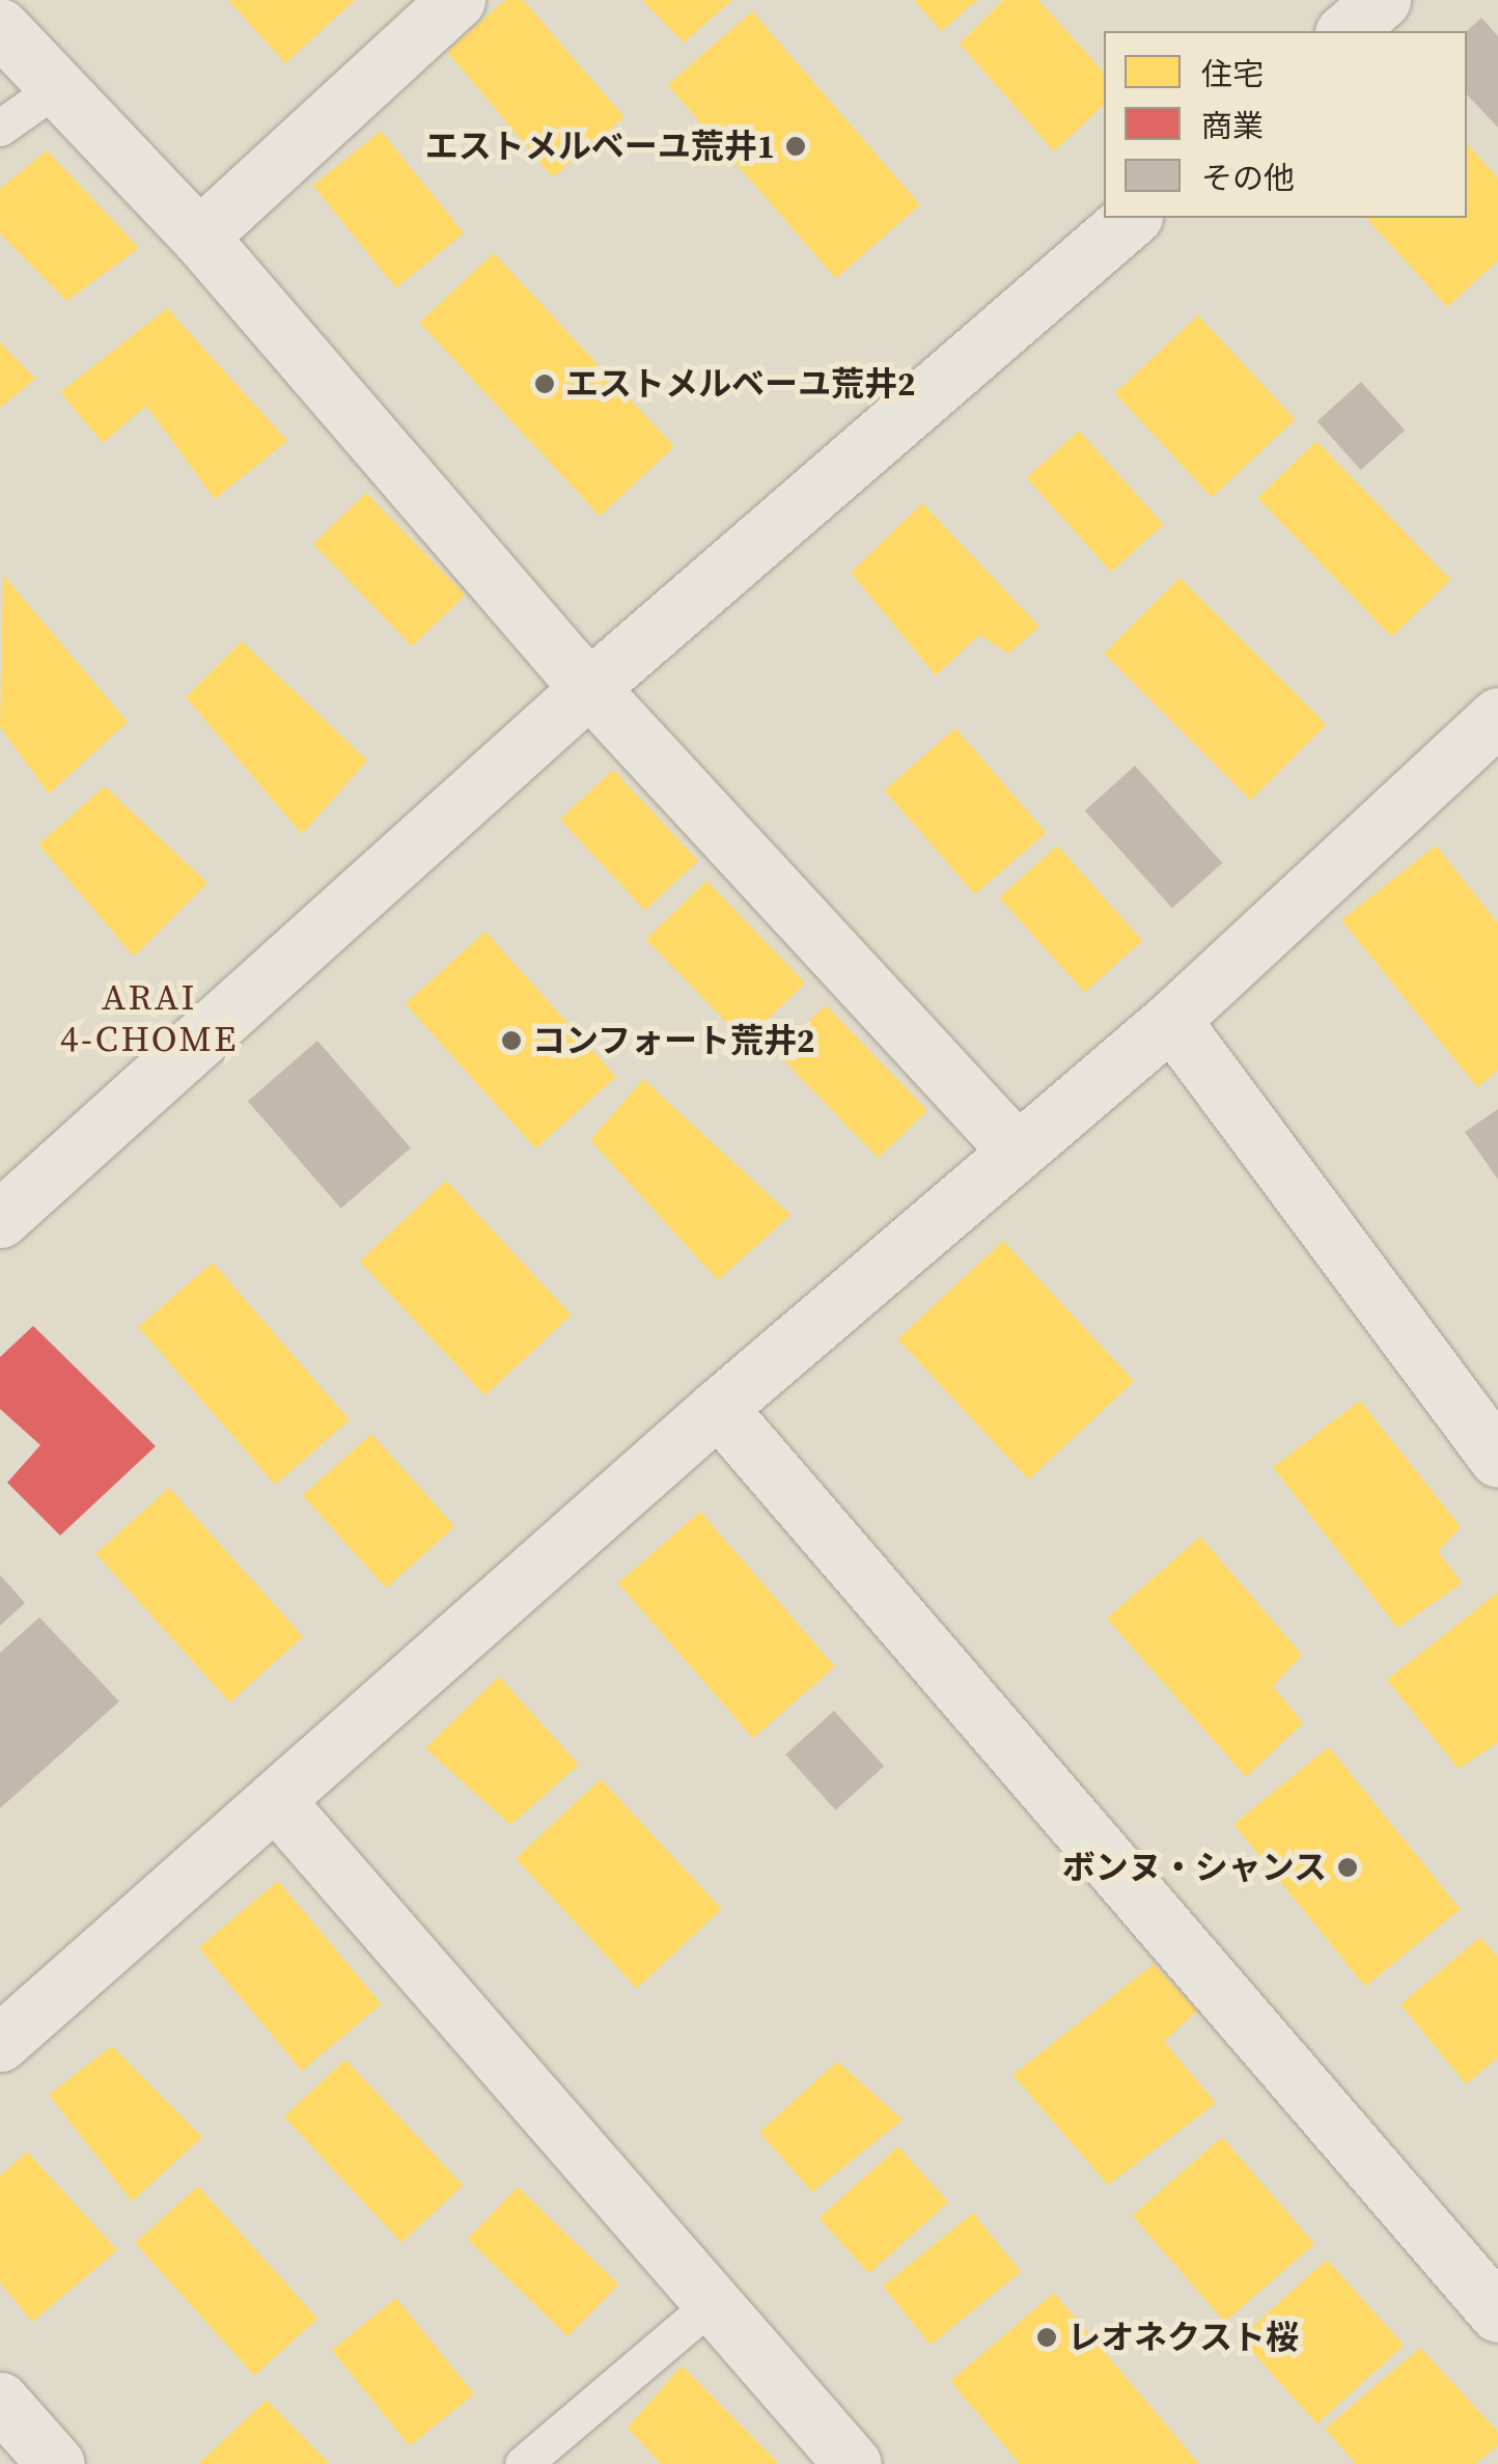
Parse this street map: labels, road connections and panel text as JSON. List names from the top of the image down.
{
  "districts": ["ARAI 4-CHOME"],
  "places": [
    "エストメルベーユ荒井1",
    "エストメルベーユ荒井2",
    "コンフォート荒井2",
    "ボンヌ・シャンス",
    "レオネクスト桜"
  ],
  "legend": ["住宅", "商業", "その他"]
}
